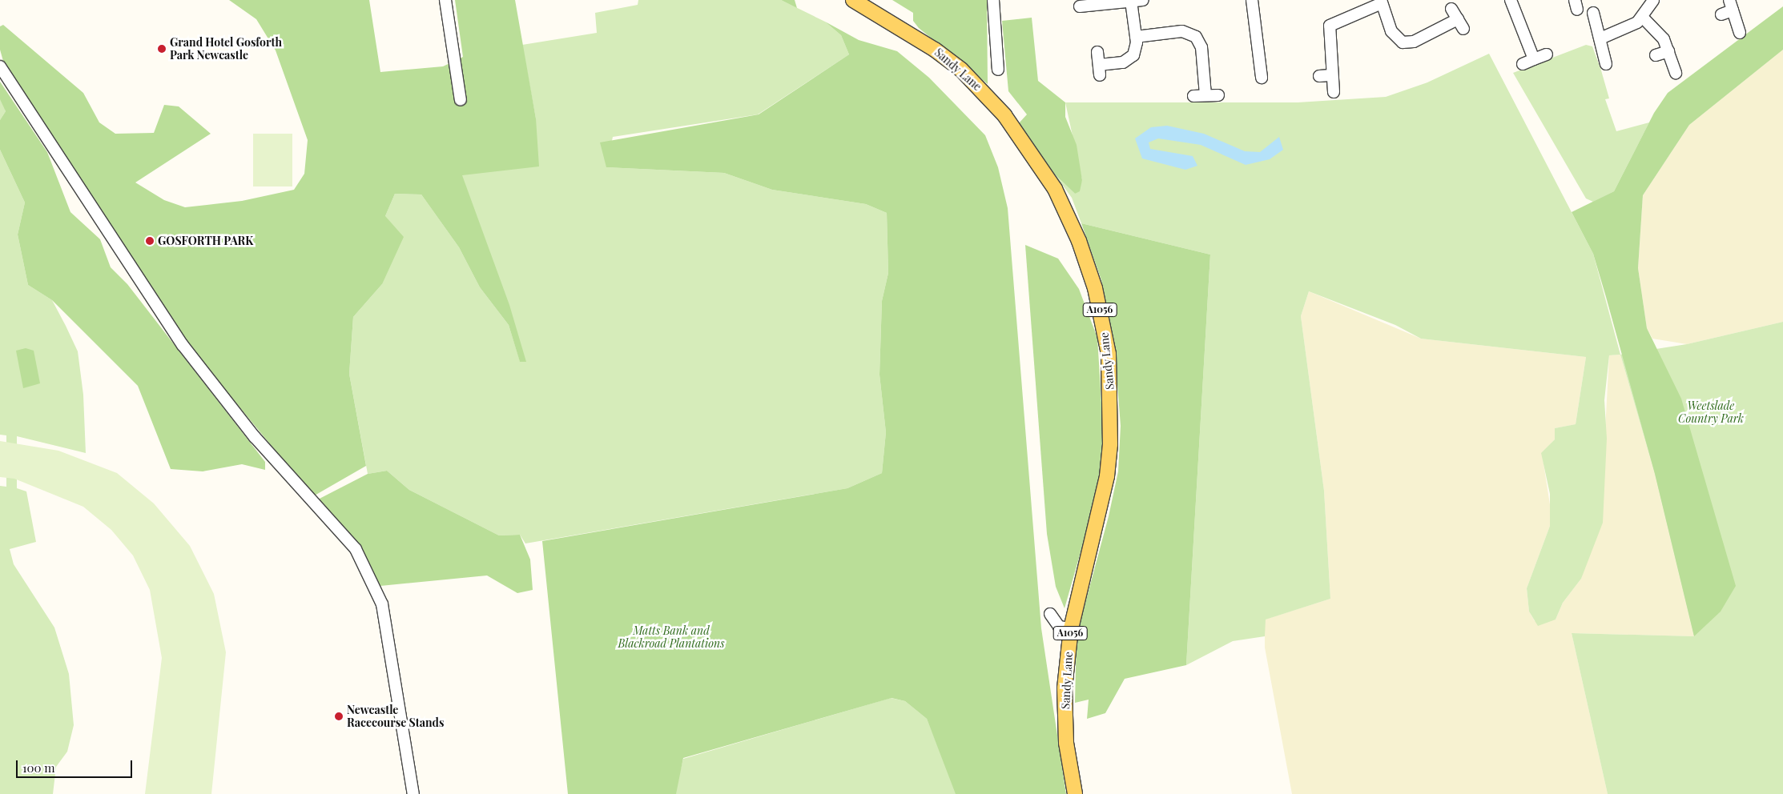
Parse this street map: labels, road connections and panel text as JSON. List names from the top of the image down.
{
  "streets": {
    "main road": ["Sandy Lane", "A1056"]
  },
  "parks": ["Weetslade Country Park", "Matts Bank and Blackroad Plantations"],
  "places": ["Grand Hotel Gosforth Park Newcastle", "GOSFORTH PARK", "Newcastle Racecourse Stands"],
  "scale_bar": "100 m"
}
